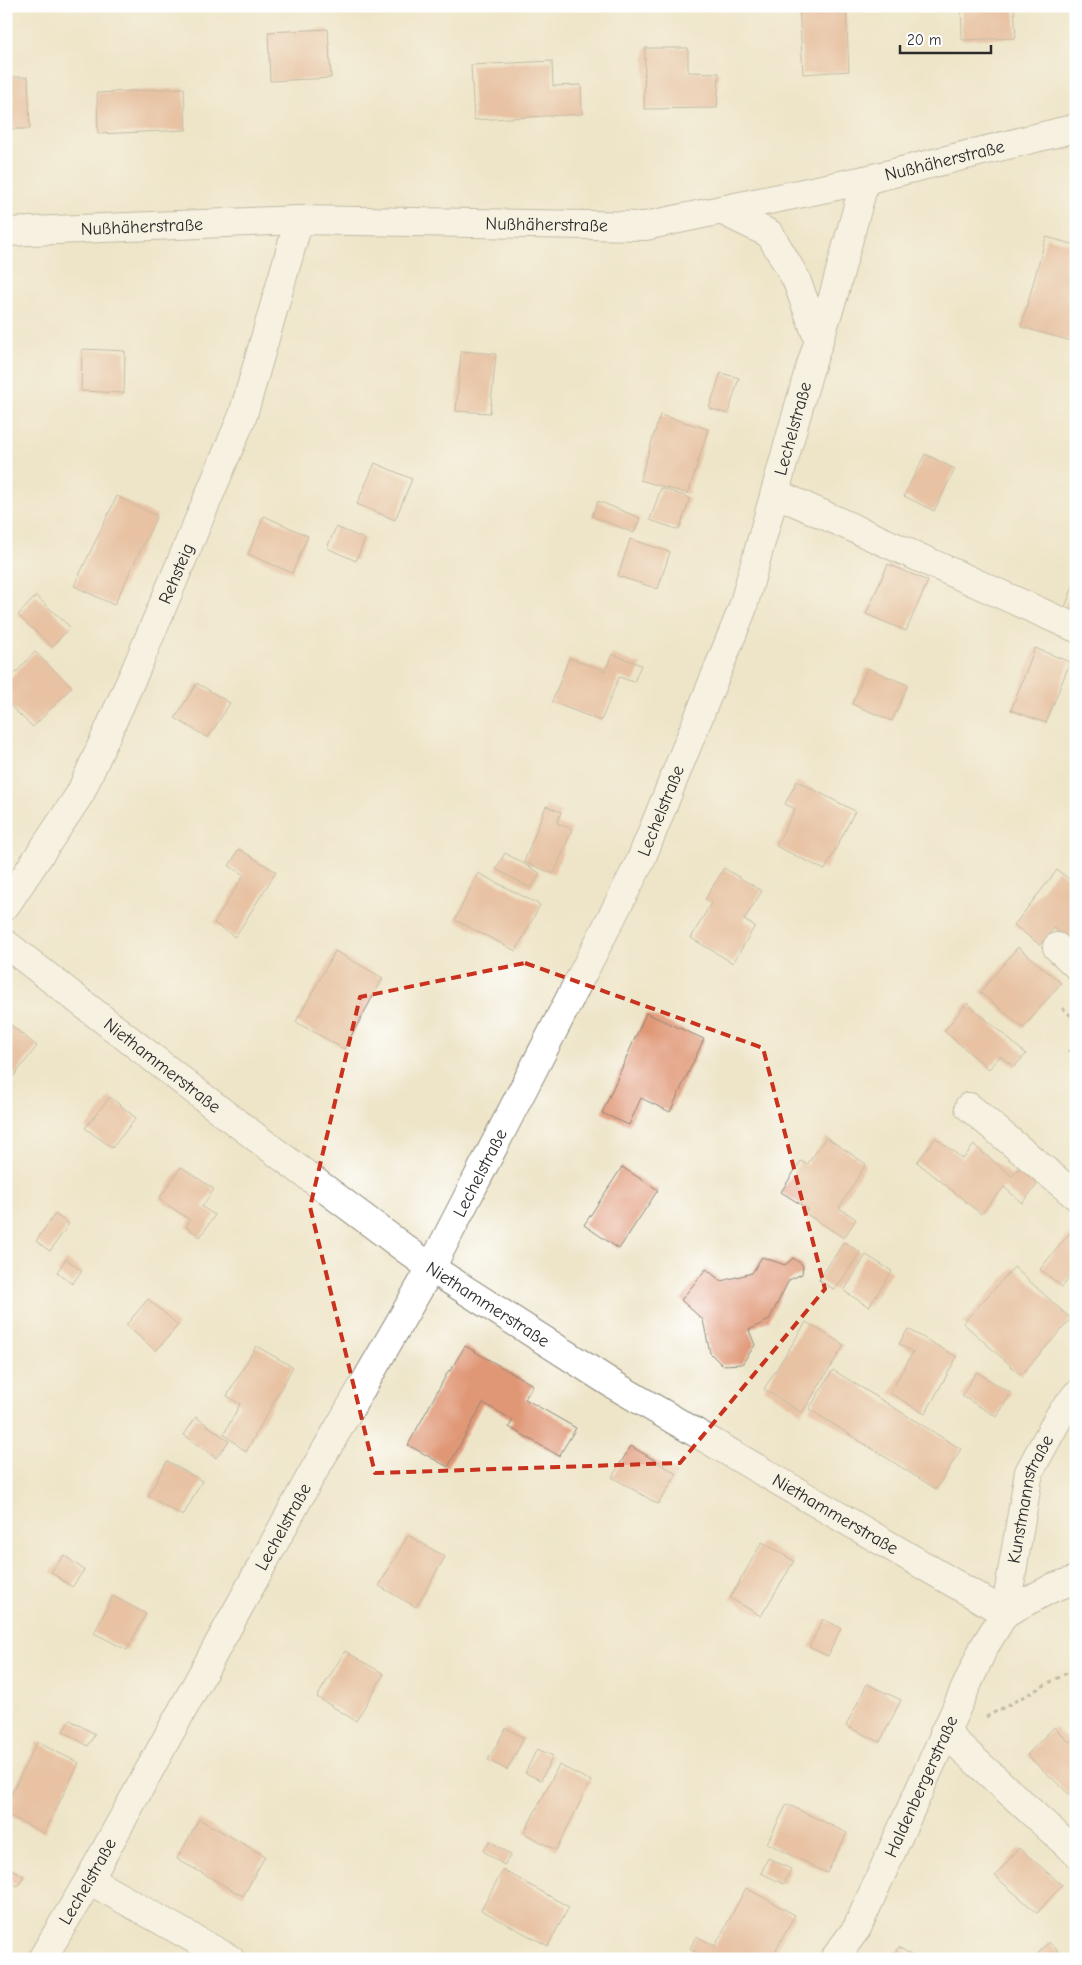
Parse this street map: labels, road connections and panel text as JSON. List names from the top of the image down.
{
  "streets": {
    "street": [
      "Nußhäherstraße",
      "Lechelstraße",
      "Rehsteig",
      "Niethammerstraße",
      "Kunstmannstraße",
      "Haldenbergerstraße"
    ]
  },
  "crossings": [
    ["Nußhäherstraße", "Lechelstraße"],
    ["Nußhäherstraße", "Rehsteig"],
    ["Lechelstraße", "Niethammerstraße"],
    ["Niethammerstraße", "Kunstmannstraße"],
    ["Niethammerstraße", "Haldenbergerstraße"],
    ["Kunstmannstraße", "Haldenbergerstraße"]
  ],
  "scale_bar": "20 m"
}
